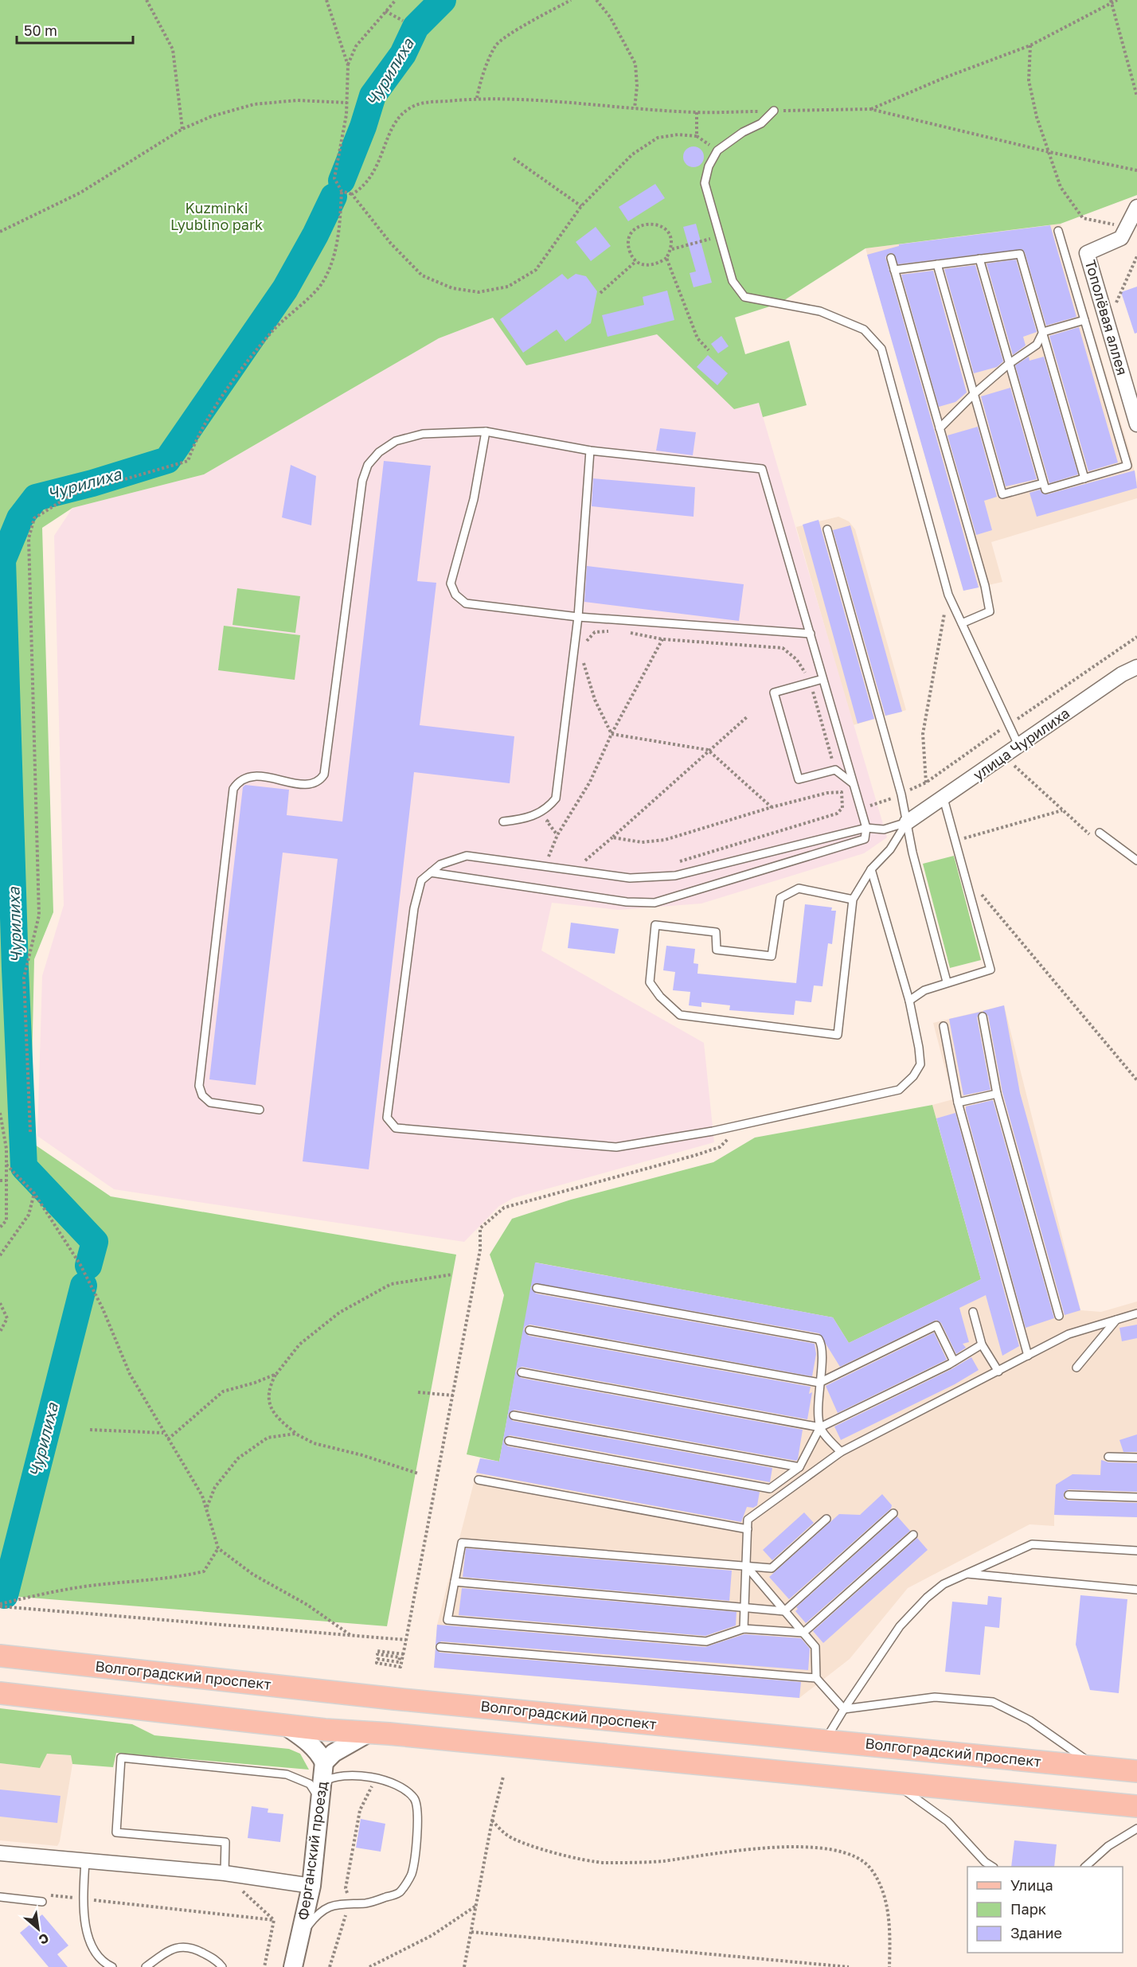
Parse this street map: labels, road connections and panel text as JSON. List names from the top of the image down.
{
  "streets": {
    "main road": ["Волгоградский проспект"],
    "street": ["Тополёвая аллея", "улица Чурилиха", "Ферганский проезд"]
  },
  "water": ["Чурилиха"],
  "parks": ["Kuzminki Lyublino park"],
  "legend": ["Улица", "Парк", "Здание"],
  "scale_bar": "50 m",
  "north": "bottom right"
}
